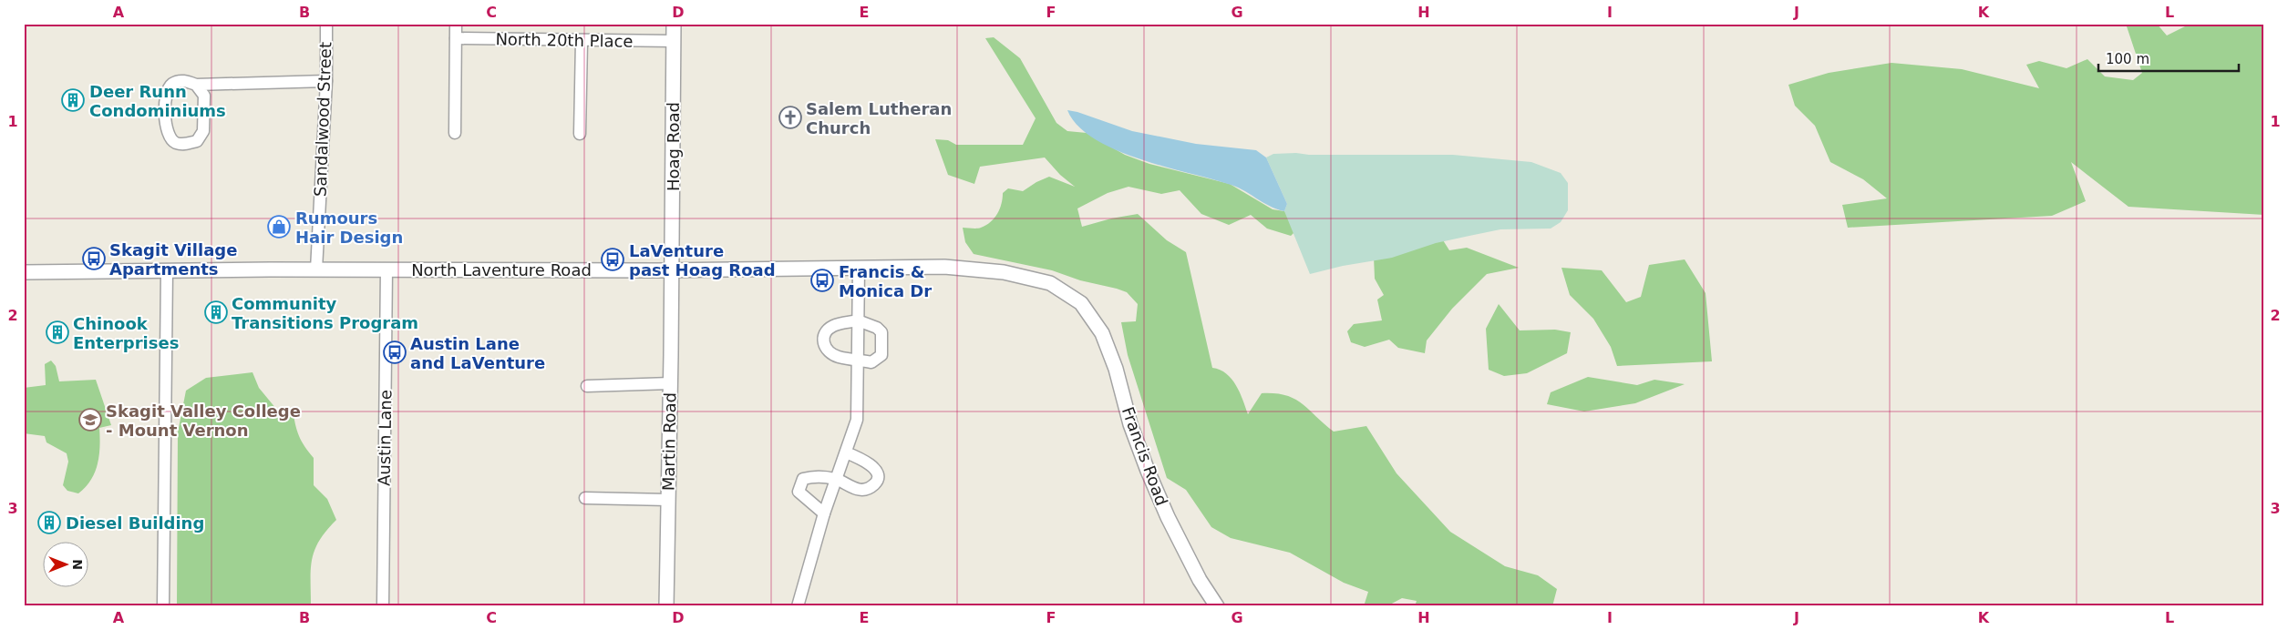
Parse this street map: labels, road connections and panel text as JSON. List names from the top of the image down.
{
  "streets": {
    "street": [
      "North 20th Place",
      "Sandalwood Street",
      "Hoag Road",
      "North Laventure Road",
      "Austin Lane",
      "Martin Road",
      "Francis Road"
    ]
  },
  "crossings": [
    ["North 20th Place", "Hoag Road"],
    ["Sandalwood Street", "North Laventure Road"],
    ["Hoag Road", "North Laventure Road"],
    ["Hoag Road", "Martin Road"],
    ["North Laventure Road", "Austin Lane"],
    ["North Laventure Road", "Martin Road"],
    ["North Laventure Road", "Francis Road"]
  ],
  "places": {
    "building": [
      "Deer Runn Condominiums",
      "Community Transitions Program",
      "Chinook Enterprises",
      "Diesel Building"
    ],
    "church": ["Salem Lutheran Church"],
    "shop": ["Rumours Hair Design"],
    "bus stop": [
      "Skagit Village Apartments",
      "LaVenture past Hoag Road",
      "Francis & Monica Dr",
      "Austin Lane and LaVenture"
    ],
    "school or university": ["Skagit Valley College - Mount Vernon"]
  },
  "scale_bar": "100 m",
  "north": "right",
  "grid": {
    "columns": [
      "A",
      "B",
      "C",
      "D",
      "E",
      "F",
      "G",
      "H",
      "I",
      "J",
      "K",
      "L"
    ],
    "rows": ["1", "2", "3"]
  }
}
